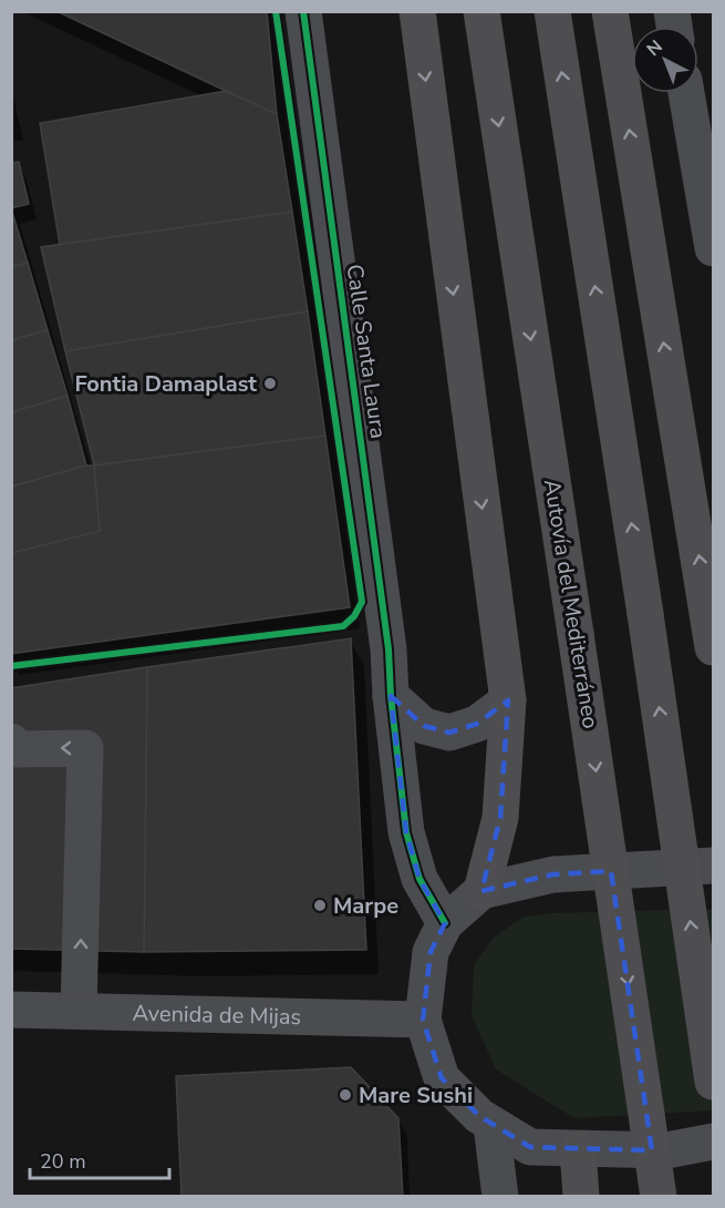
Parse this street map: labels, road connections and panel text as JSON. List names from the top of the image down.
{
  "streets": {
    "highway": ["Autovía del Mediterráneo"],
    "street": ["Calle Santa Laura", "Avenida de Mijas"]
  },
  "places": ["Fontia Damaplast", "Marpe", "Mare Sushi"],
  "scale_bar": "20 m",
  "north": "top left"
}
